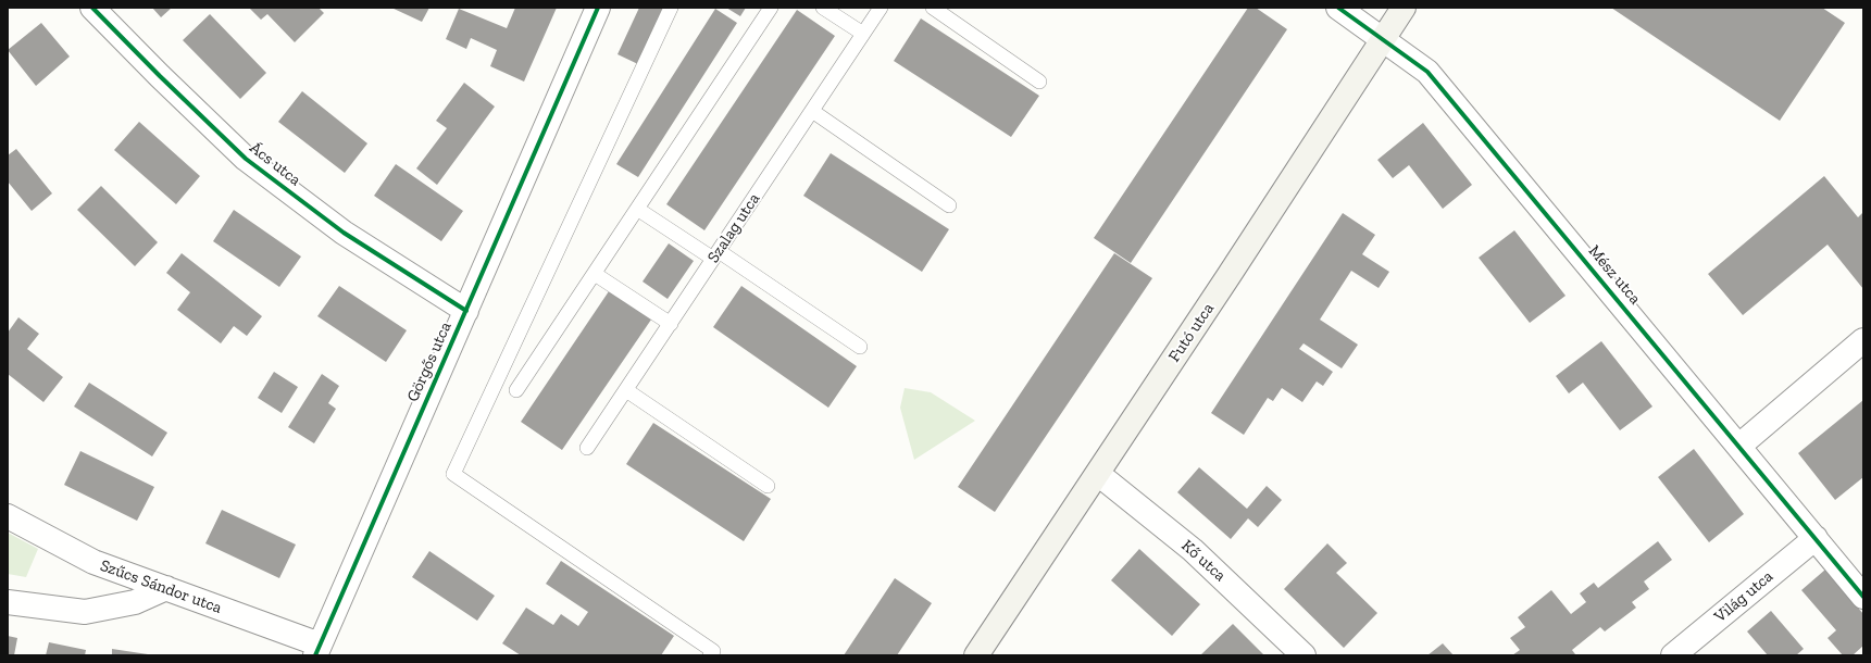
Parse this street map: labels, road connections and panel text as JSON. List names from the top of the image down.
{
  "streets": {
    "main road": ["Futó utca"],
    "street": [
      "Ács utca",
      "Mész utca",
      "Görgős utca",
      "Kő utca",
      "Szűcs Sándor utca",
      "Világ utca"
    ],
    "lane": ["Szalag utca"]
  },
  "crossings": [
    ["Ács utca", "Görgős utca"],
    ["Mész utca", "Futó utca"],
    ["Mész utca", "Világ utca"],
    ["Futó utca", "Kő utca"],
    ["Görgős utca", "Szűcs Sándor utca"]
  ]
}
